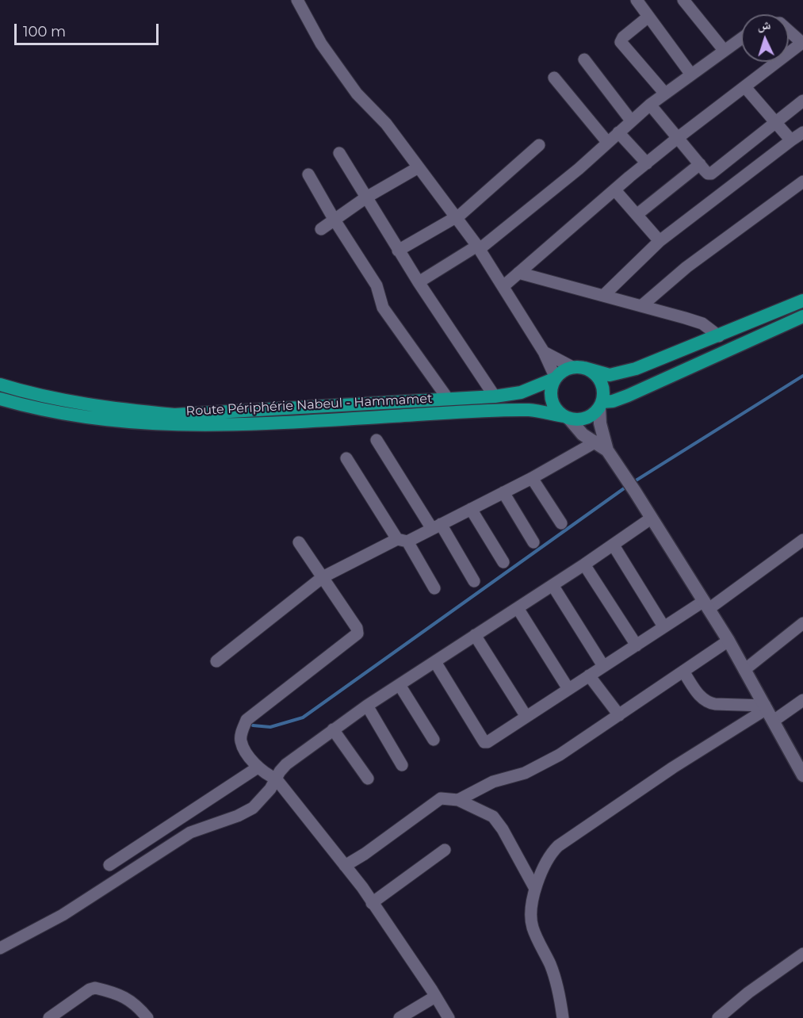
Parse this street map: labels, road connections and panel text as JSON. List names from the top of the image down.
{
  "streets": {
    "highway": ["Route Périphérie Nabeul - Hammamet"]
  },
  "scale_bar": "100 m",
  "north": "top"
}
